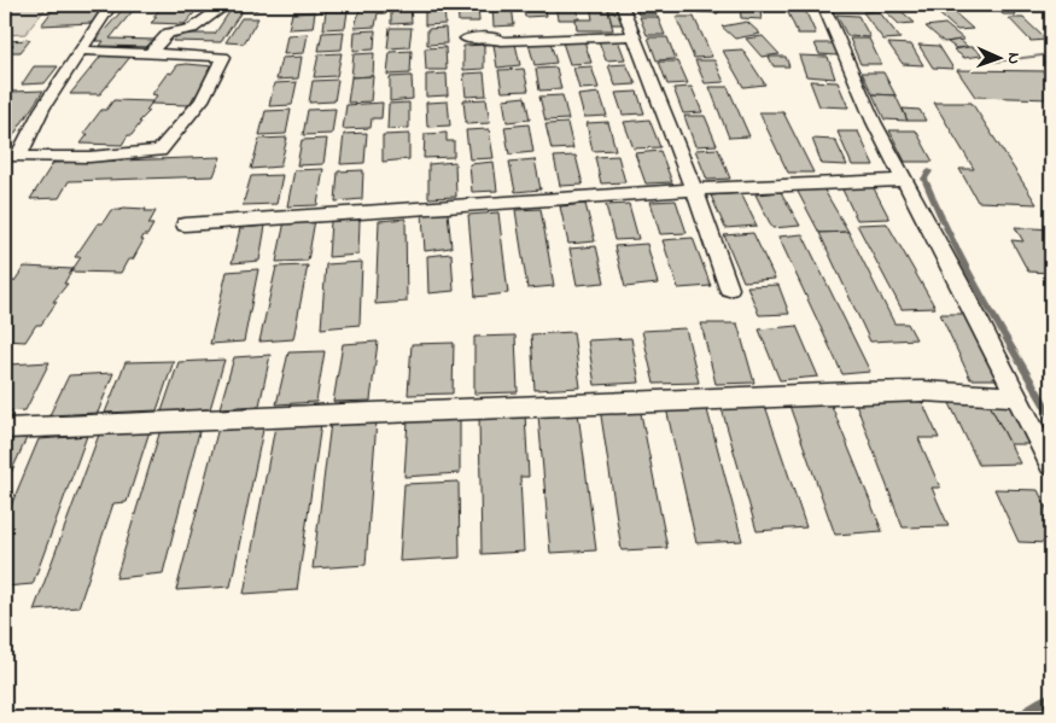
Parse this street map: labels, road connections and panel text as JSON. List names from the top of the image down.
{
  "north": "right"
}
